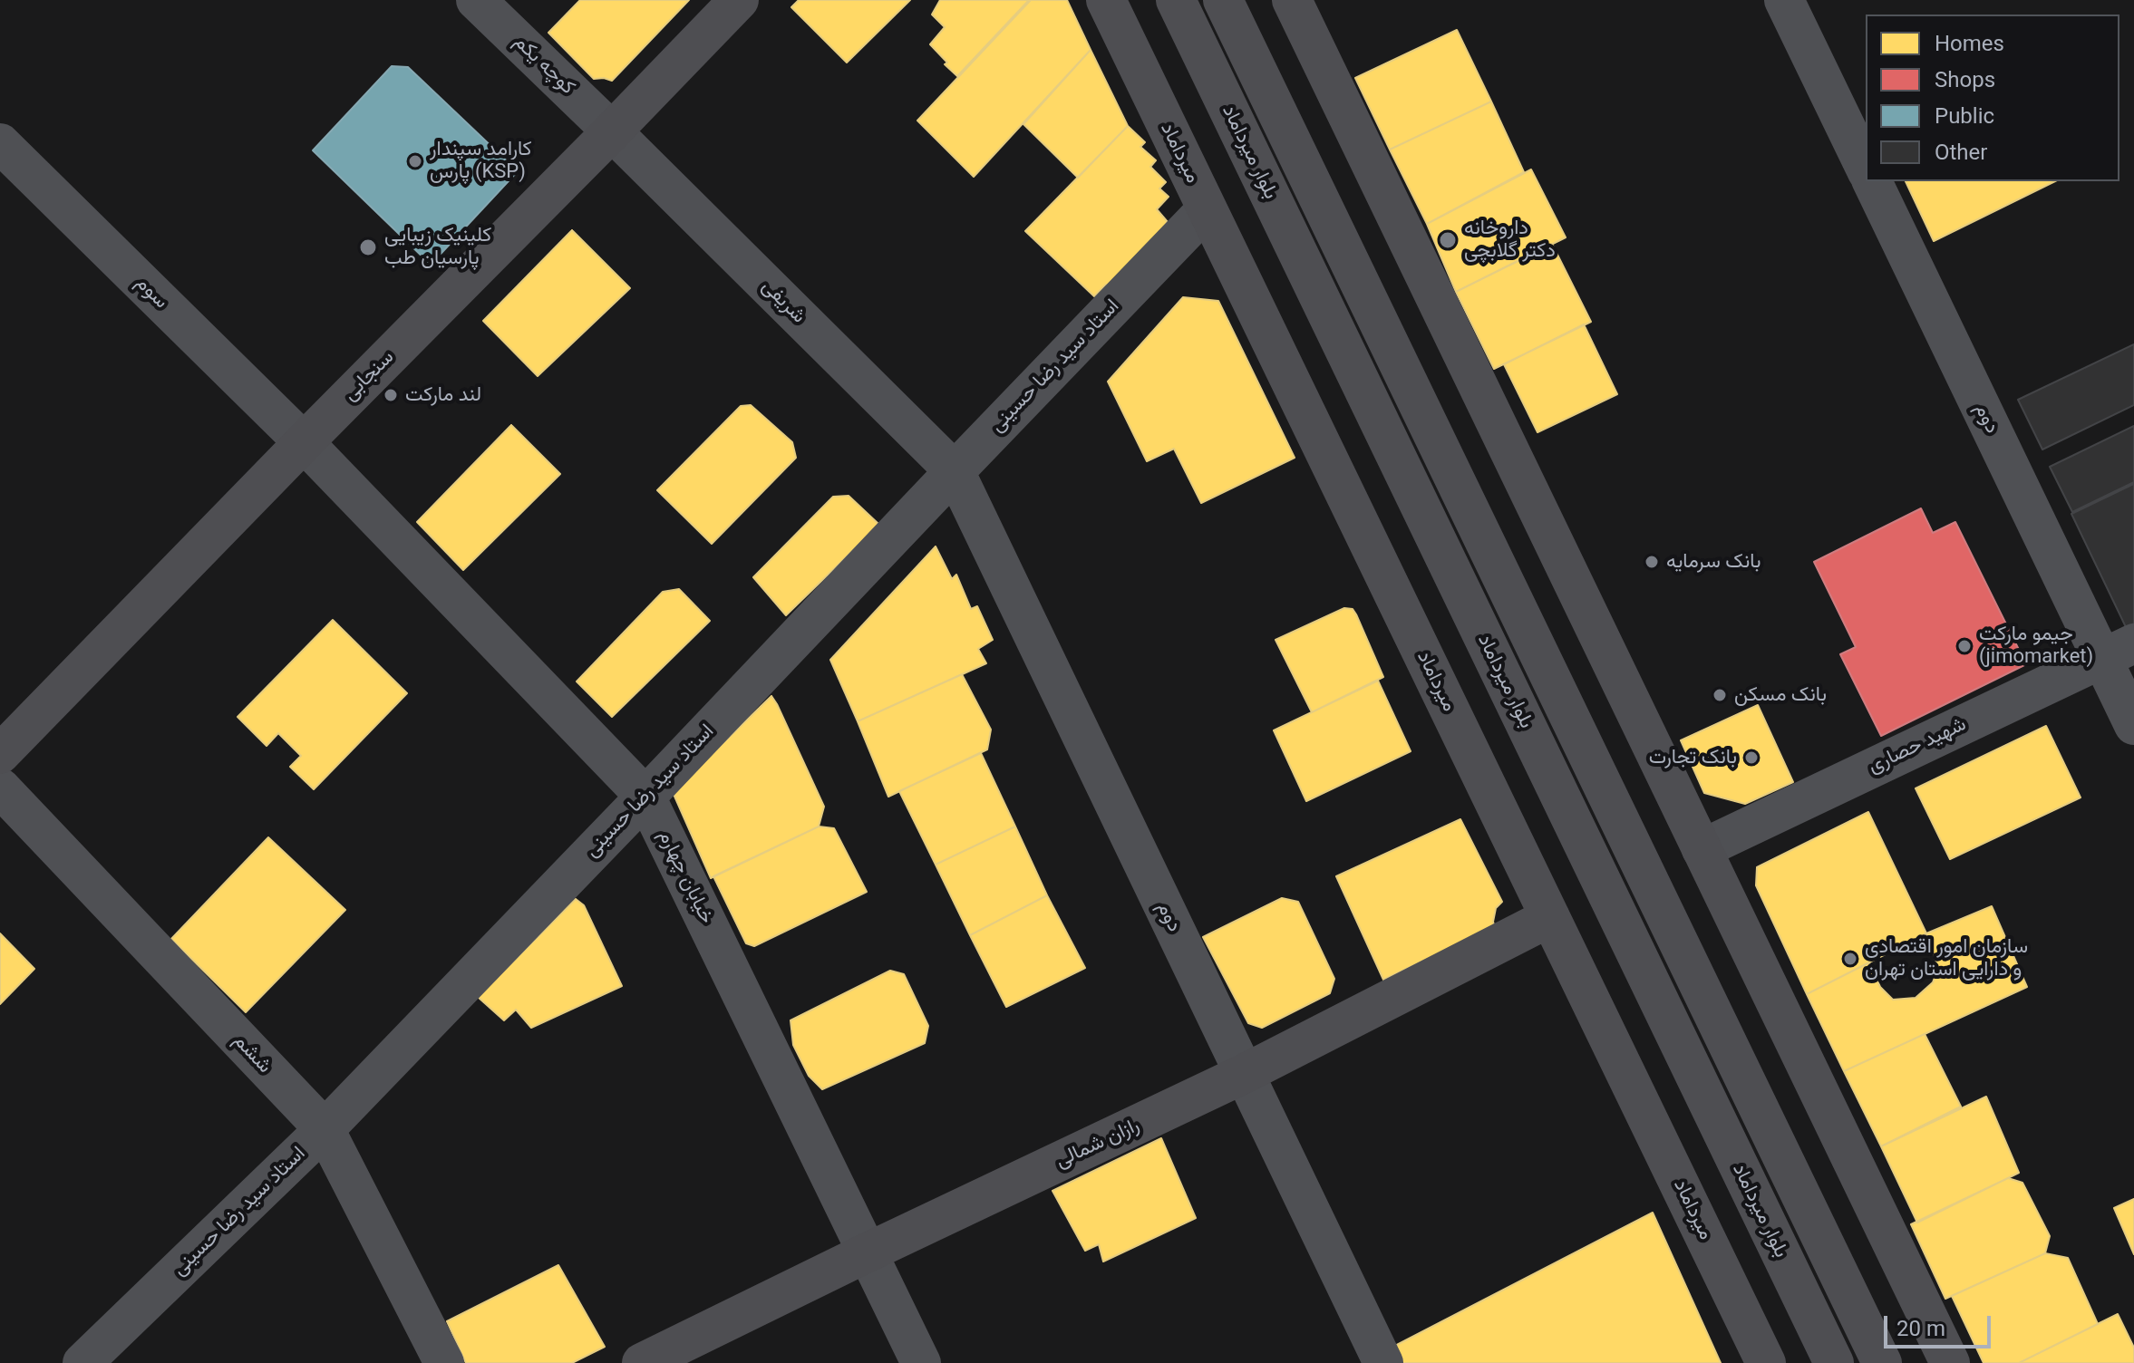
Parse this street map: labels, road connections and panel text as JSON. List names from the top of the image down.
{
  "streets": {
    "main road": [
      "بلوار میرداماد",
      "میرداماد",
      "سنجابی",
      "رازان شمالی"
    ],
    "street": [
      "کوچه یکم",
      "سوم",
      "شریفی",
      "استاد سید رضا حسینی",
      "دوم",
      "شهید حصاری",
      "خیابان چهارم",
      "ششم"
    ]
  },
  "crossings": [
    ["کوچه یکم", "شریفی"],
    ["کوچه یکم", "سنجابی"],
    ["میرداماد", "استاد سید رضا حسینی"],
    ["میرداماد", "رازان شمالی"],
    ["سوم", "سنجابی"],
    ["سوم", "خیابان چهارم"],
    ["شریفی", "استاد سید رضا حسینی"],
    ["شریفی", "سنجابی"],
    ["شریفی", "دوم"],
    ["استاد سید رضا حسینی", "دوم"],
    ["استاد سید رضا حسینی", "خیابان چهارم"],
    ["استاد سید رضا حسینی", "ششم"],
    ["سنجابی", "خیابان چهارم"],
    ["دوم", "شهید حصاری"],
    ["دوم", "رازان شمالی"],
    ["خیابان چهارم", "رازان شمالی"]
  ],
  "places": [
    "کارامد سپندار پارس (KSP)",
    "داروخانه دکتر گلابچی",
    "کلینیک زیبایی پارسیان طب",
    "لند مارکت",
    "بانک سرمایه",
    "جیمو مارکت (jimomarket)",
    "بانک مسکن",
    "بانک تجارت",
    "سازمان امور اقتصادی و دارایی استان تهران"
  ],
  "legend": [
    "Homes",
    "Shops",
    "Public",
    "Other"
  ],
  "scale_bar": "20 m"
}
